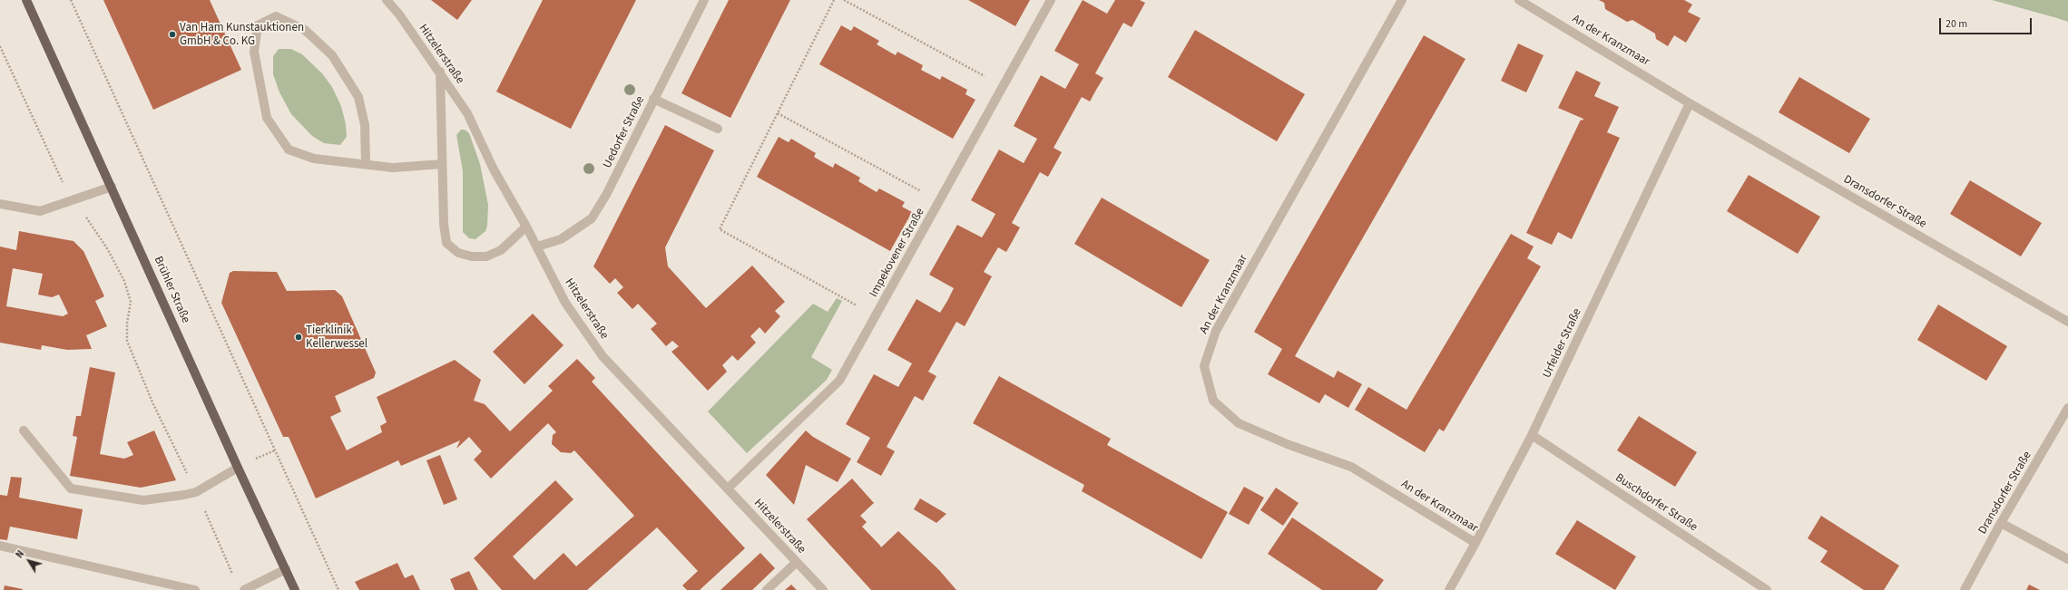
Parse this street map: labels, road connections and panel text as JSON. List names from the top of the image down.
{
  "streets": {
    "main road": ["Brühler Straße"],
    "street": [
      "An der Kranzmaar",
      "Hitzelerstraße",
      "Uedorfer Straße",
      "Dransdorfer Straße",
      "Impekovener Straße",
      "Urfelder Straße",
      "Buschdorfer Straße"
    ]
  },
  "crossings": [
    ["An der Kranzmaar", "Dransdorfer Straße"],
    ["An der Kranzmaar", "Urfelder Straße"],
    ["Hitzelerstraße", "Uedorfer Straße"],
    ["Hitzelerstraße", "Impekovener Straße"],
    ["Dransdorfer Straße", "Urfelder Straße"],
    ["Urfelder Straße", "Buschdorfer Straße"]
  ],
  "places": ["Van Ham Kunstauktionen GmbH & Co. KG", "Tierklinik Kellerwessel"],
  "scale_bar": "20 m",
  "north": "top left"
}
